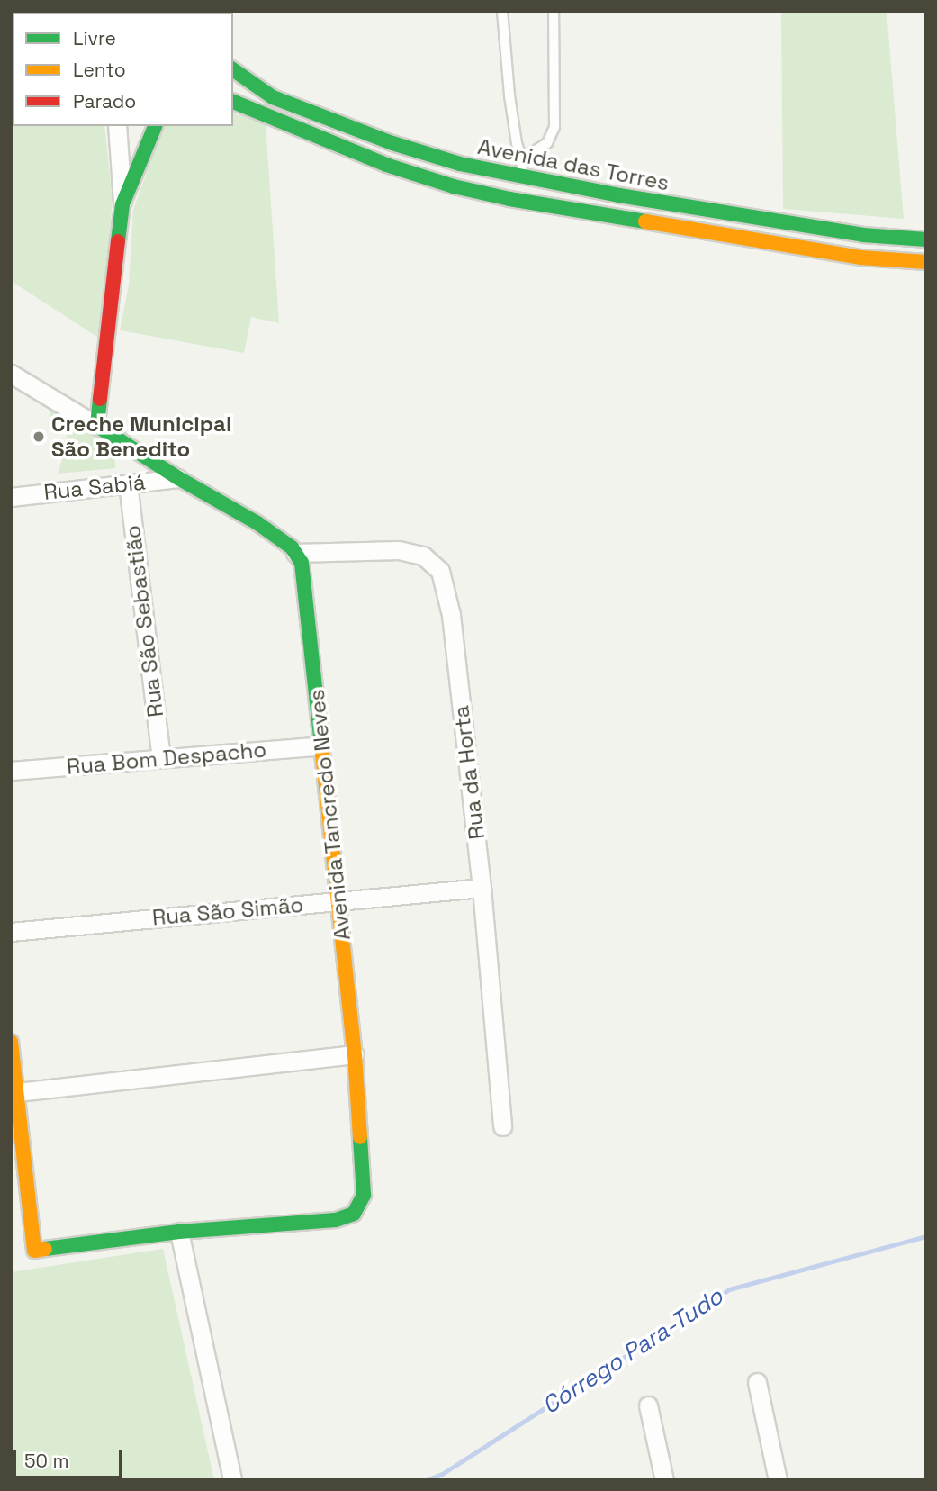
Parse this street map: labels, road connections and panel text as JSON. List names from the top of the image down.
{
  "streets": {
    "street": [
      "Avenida das Torres",
      "Rua Sabiá",
      "Rua São Sebastião",
      "Rua Bom Despacho",
      "Rua da Horta",
      "Avenida Tancredo Neves",
      "Rua São Simão"
    ]
  },
  "crossings": [
    ["Rua Sabiá", "Rua São Sebastião"],
    ["Rua São Sebastião", "Rua Bom Despacho"],
    ["Rua Bom Despacho", "Avenida Tancredo Neves"],
    ["Rua da Horta", "Avenida Tancredo Neves"],
    ["Rua da Horta", "Rua São Simão"],
    ["Avenida Tancredo Neves", "Rua São Simão"]
  ],
  "water": ["Córrego Para-Tudo"],
  "places": ["Creche Municipal São Benedito"],
  "legend": ["Livre", "Lento", "Parado"],
  "scale_bar": "50 m"
}
